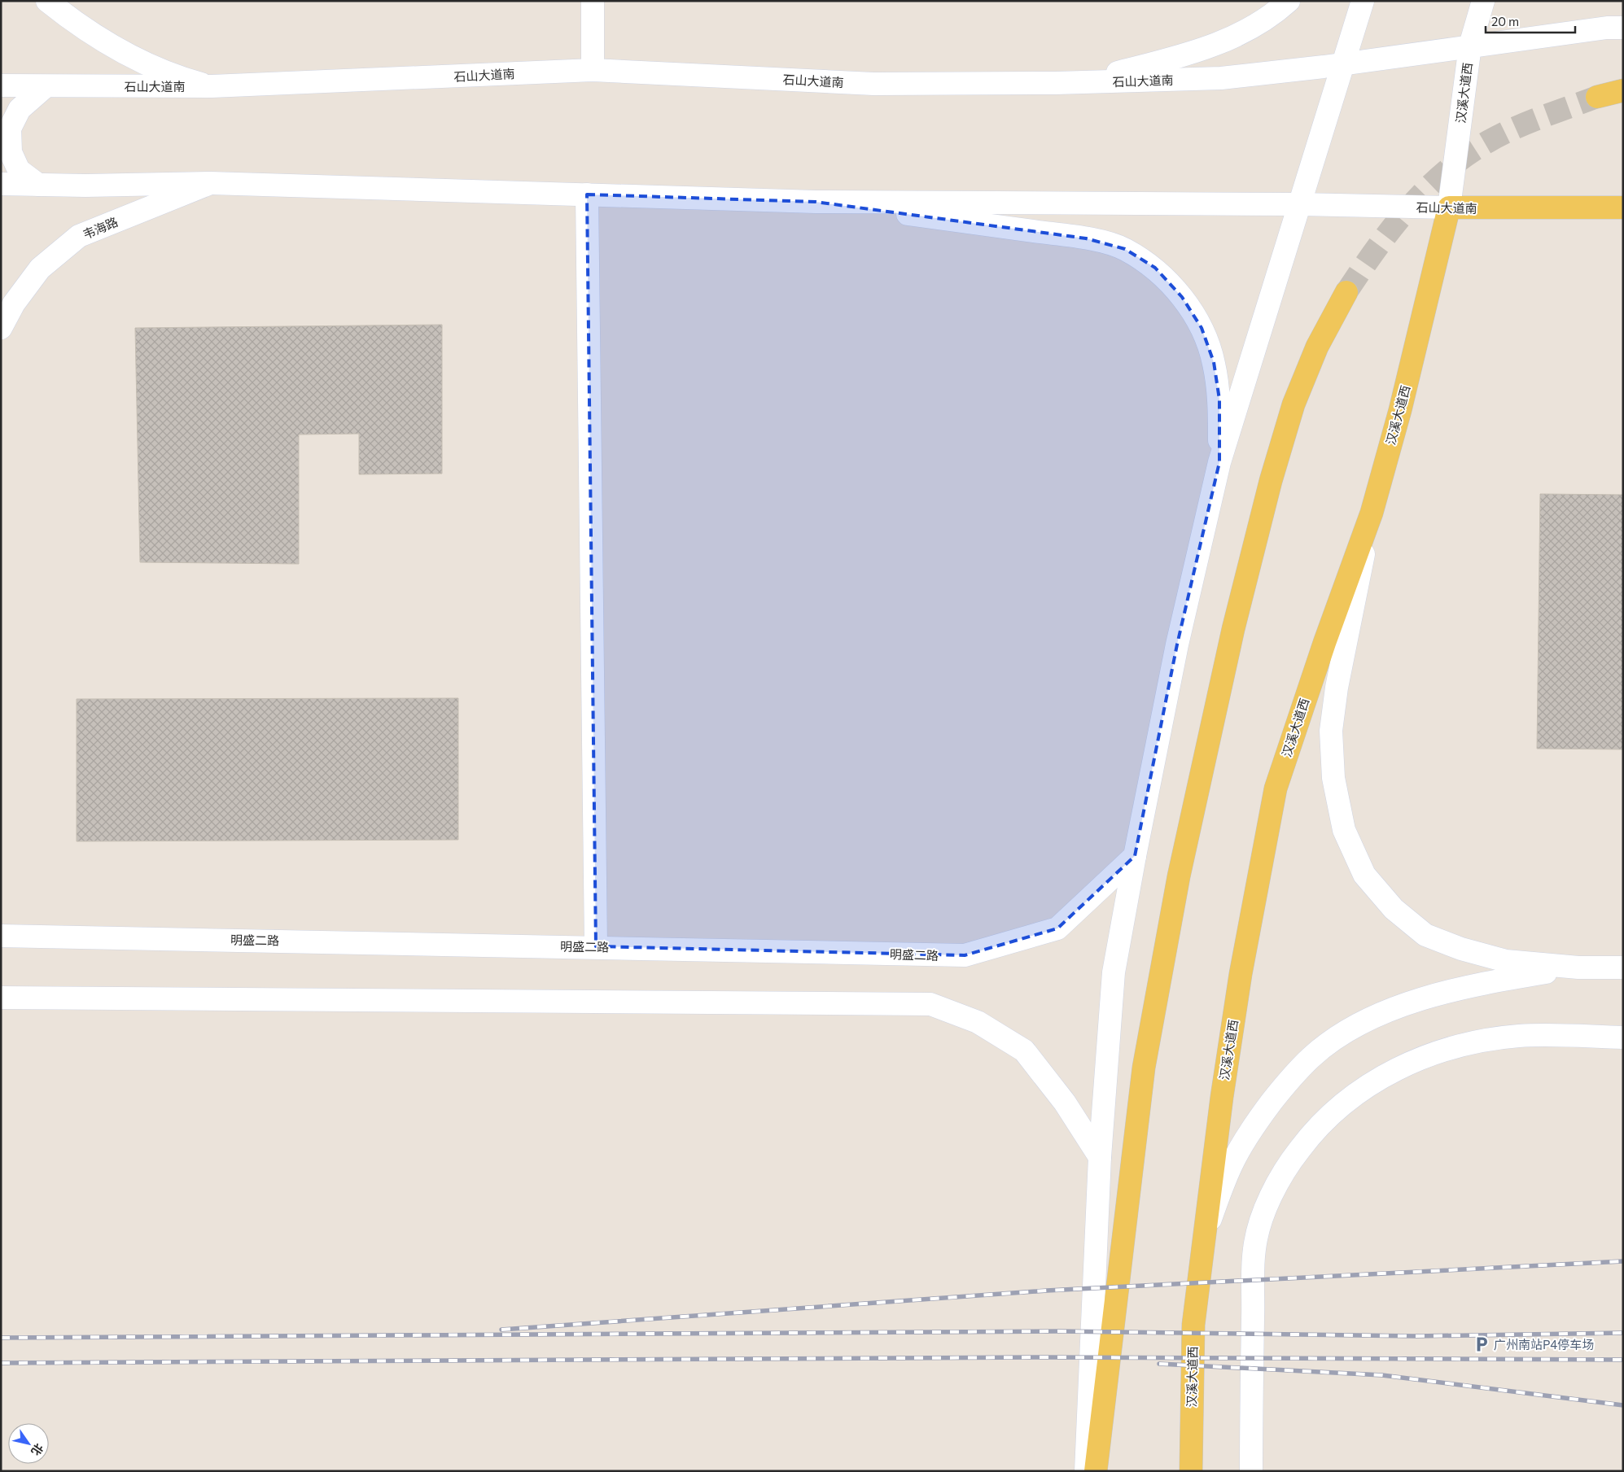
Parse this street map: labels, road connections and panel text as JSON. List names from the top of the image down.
{
  "streets": {
    "main road": [
      "石山大道南",
      "汉溪大道西",
      "韦海路",
      "明盛二路"
    ]
  },
  "crossings": [
    ["石山大道南", "汉溪大道西"],
    ["石山大道南", "韦海路"]
  ],
  "places": {
    "parking": ["广州南站P4停车场"]
  },
  "scale_bar": "20 m",
  "north": "bottom right"
}
